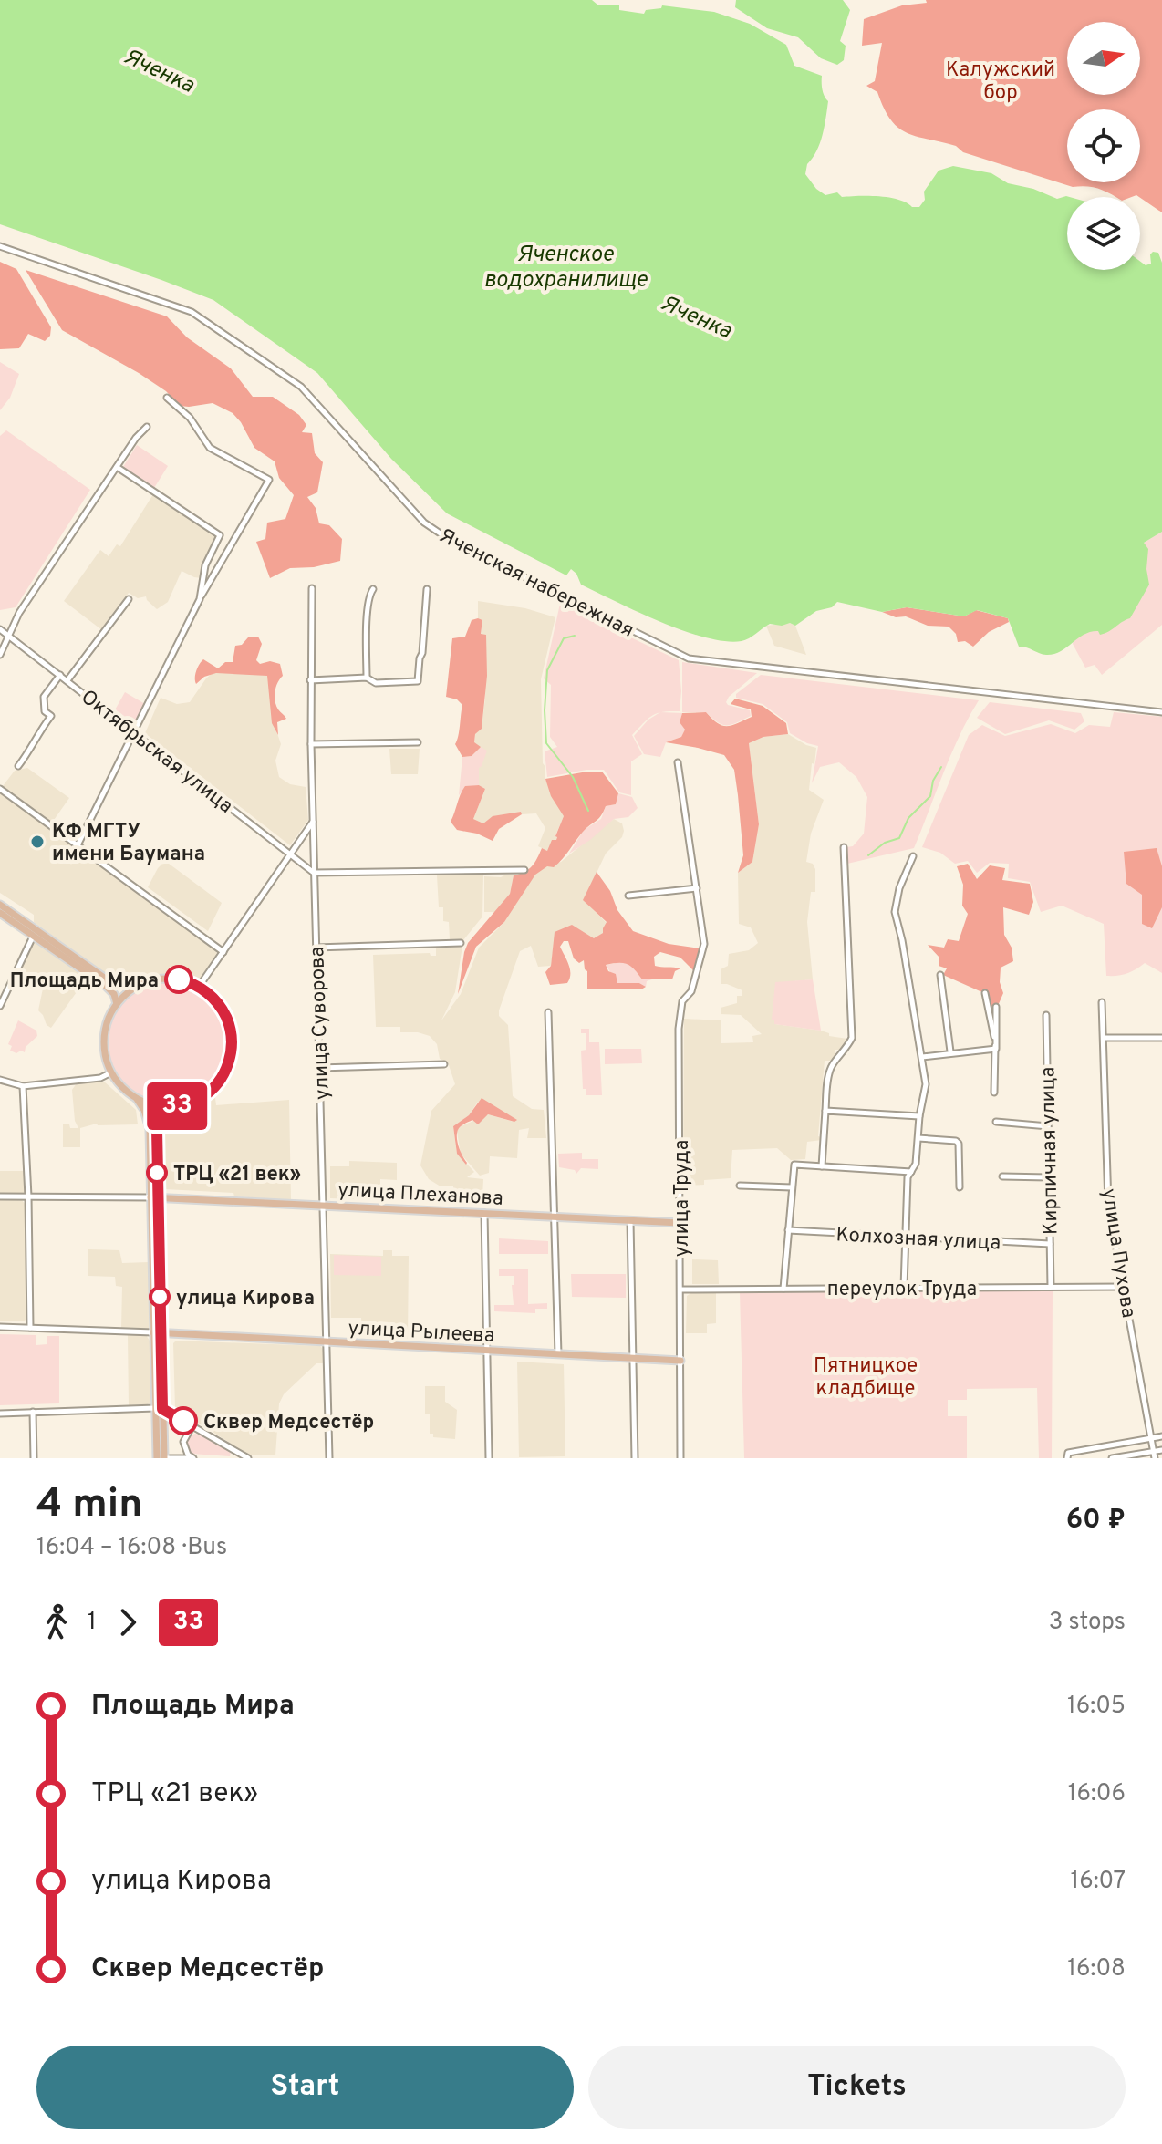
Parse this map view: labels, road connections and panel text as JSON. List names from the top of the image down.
{
  "streets": {
    "main road": ["улица Плеханова", "улица Рылеева"],
    "street": [
      "Яченская набережная",
      "Октябрьская улица",
      "улица Суворова",
      "Кирпичная улица",
      "улица Труда",
      "Колхозная улица",
      "улица Пухова",
      "переулок Труда"
    ]
  },
  "crossings": [
    ["Октябрьская улица", "улица Суворова"],
    ["улица Суворова", "улица Плеханова"],
    ["улица Суворова", "улица Рылеева"],
    ["Кирпичная улица", "Колхозная улица"],
    ["Кирпичная улица", "переулок Труда"],
    ["улица Плеханова", "улица Труда"],
    ["улица Труда", "переулок Труда"],
    ["улица Труда", "улица Рылеева"],
    ["улица Пухова", "переулок Труда"]
  ],
  "water": ["Яченка", "Яченское водохранилище"],
  "parks": ["Калужский бор", "Пятницкое кладбище"],
  "places": [
    "КФ МГТУ имени Баумана",
    "Площадь Мира",
    "ТРЦ «21 век»",
    "улица Кирова",
    "Сквер Медсестёр"
  ],
  "lines": ["bus line 33"],
  "north": "right",
  "page": {
    "on_map": "33",
    "heading": ["4 min", "16:04 – 16:08 · Bus", "60 ₽"],
    "legs": ["1", "33", "3 stops"],
    "list": [
      {
        "name": "Площадь Мира",
        "value": "16:05"
      },
      {
        "name": "ТРЦ «21 век»",
        "value": "16:06"
      },
      {
        "name": "улица Кирова",
        "value": "16:07"
      },
      {
        "name": "Сквер Медсестёр",
        "value": "16:08"
      }
    ],
    "buttons": ["Start", "Tickets"]
  }
}
